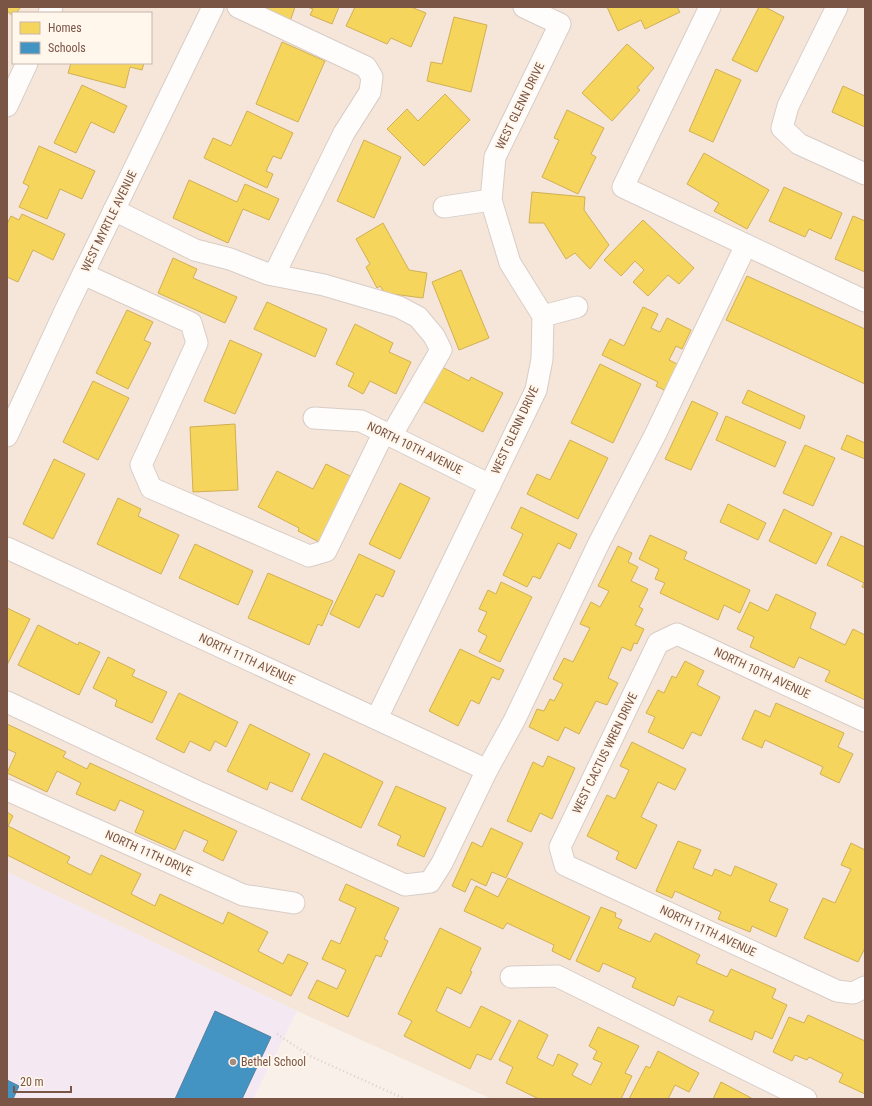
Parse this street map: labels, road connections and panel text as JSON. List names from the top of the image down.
{
  "streets": {
    "street": [
      "WEST GLENN DRIVE",
      "WEST MYRTLE AVENUE",
      "NORTH 10TH AVENUE",
      "NORTH 11TH AVENUE",
      "WEST CACTUS WREN DRIVE",
      "NORTH 11TH DRIVE"
    ]
  },
  "crossings": [
    ["WEST GLENN DRIVE", "NORTH 10TH AVENUE"],
    ["WEST GLENN DRIVE", "NORTH 11TH AVENUE"],
    ["NORTH 10TH AVENUE", "WEST CACTUS WREN DRIVE"],
    ["NORTH 11TH AVENUE", "WEST CACTUS WREN DRIVE"]
  ],
  "places": ["Bethel School"],
  "legend": ["Homes", "Schools"],
  "scale_bar": "20 m"
}
